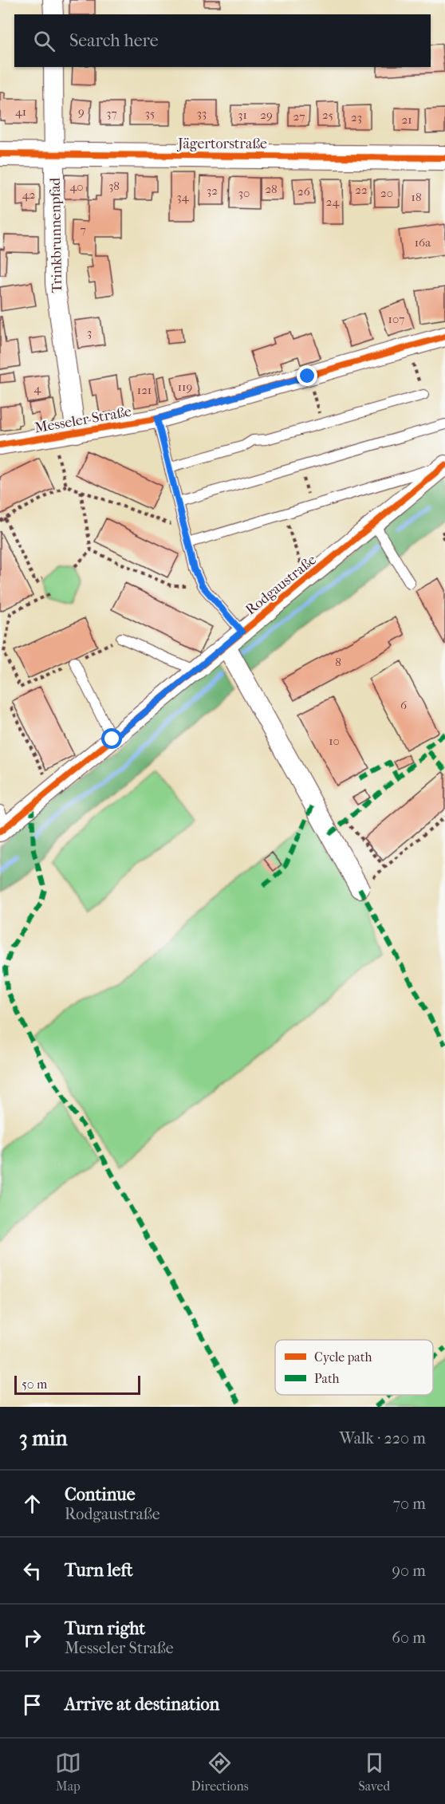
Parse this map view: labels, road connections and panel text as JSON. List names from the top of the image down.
{
  "streets": {
    "street": [
      "Jägertorstraße",
      "Trinkbrunnenpfad",
      "Messeler Straße",
      "Rodgaustraße"
    ]
  },
  "crossings": [
    ["Jägertorstraße", "Trinkbrunnenpfad"],
    ["Trinkbrunnenpfad", "Messeler Straße"]
  ],
  "house_numbers": [
    "41",
    "9",
    "37",
    "35",
    "33",
    "31",
    "29",
    "25",
    "27",
    "23",
    "21",
    "38",
    "40",
    "28",
    "22",
    "32",
    "26",
    "30",
    "20",
    "42",
    "34",
    "18",
    "24",
    "7",
    "16a",
    "107",
    "3",
    "119",
    "4",
    "121",
    "8",
    "6",
    "10"
  ],
  "legend": ["Cycle path", "Path"],
  "scale_bar": "50 m",
  "page": {
    "search": "Search here",
    "scale": "50 m",
    "heading": ["3 min", "Walk · 220 m"],
    "list": [
      ["Continue", "Rodgaustraße", "70 m"],
      ["Turn left", "90 m"],
      ["Turn right", "Messeler Straße", "60 m"],
      "Arrive at destination"
    ],
    "nav": ["Map", "Directions", "Saved"]
  }
}
